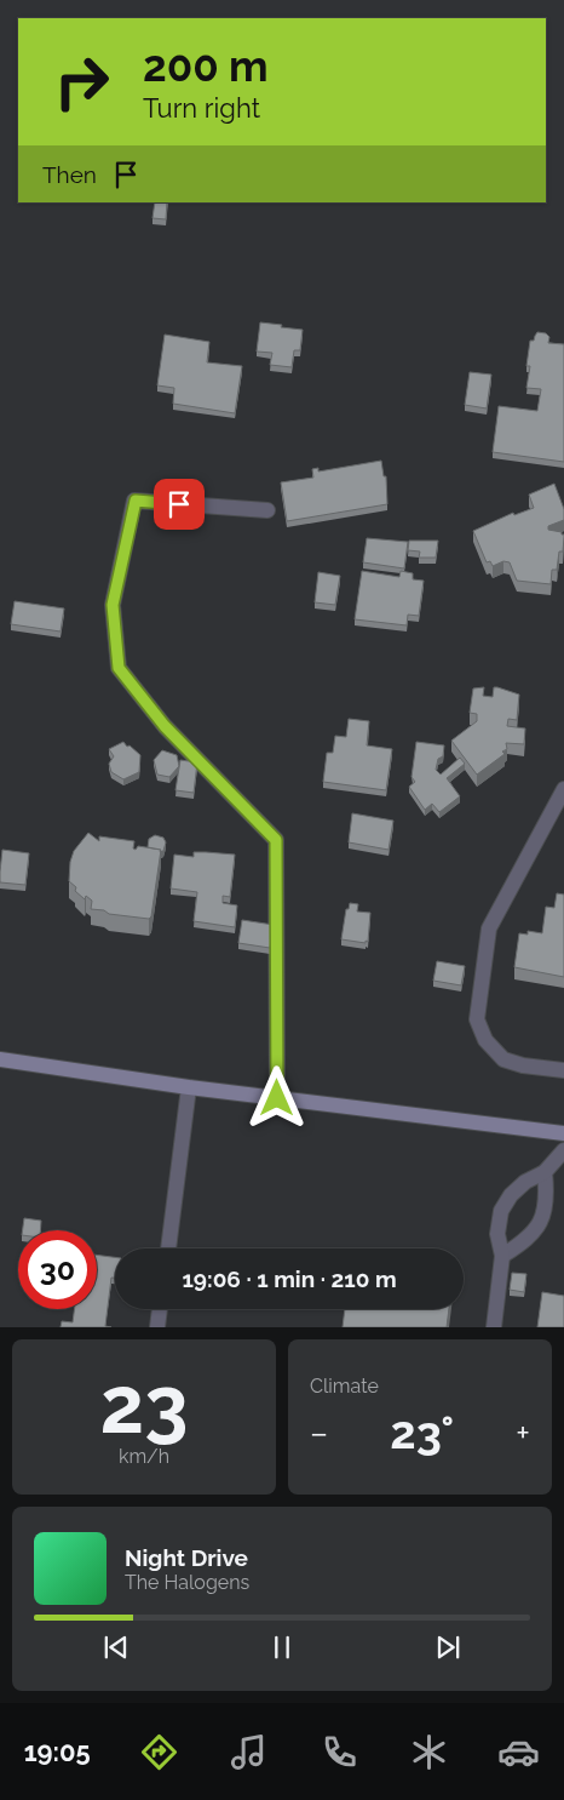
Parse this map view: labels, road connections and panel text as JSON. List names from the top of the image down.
{
  "page": {
    "turn": ["200 m", "Turn right"],
    "then": "Then",
    "limit": "30",
    "trip": "19:06 · 1 min · 210 m",
    "tile": [
      ["23", "km/h"],
      "Climate"
    ],
    "heat": ["−", "23°", "+"],
    "song": ["Night Drive", "The Halogens"],
    "tabs": "19:05"
  }
}
